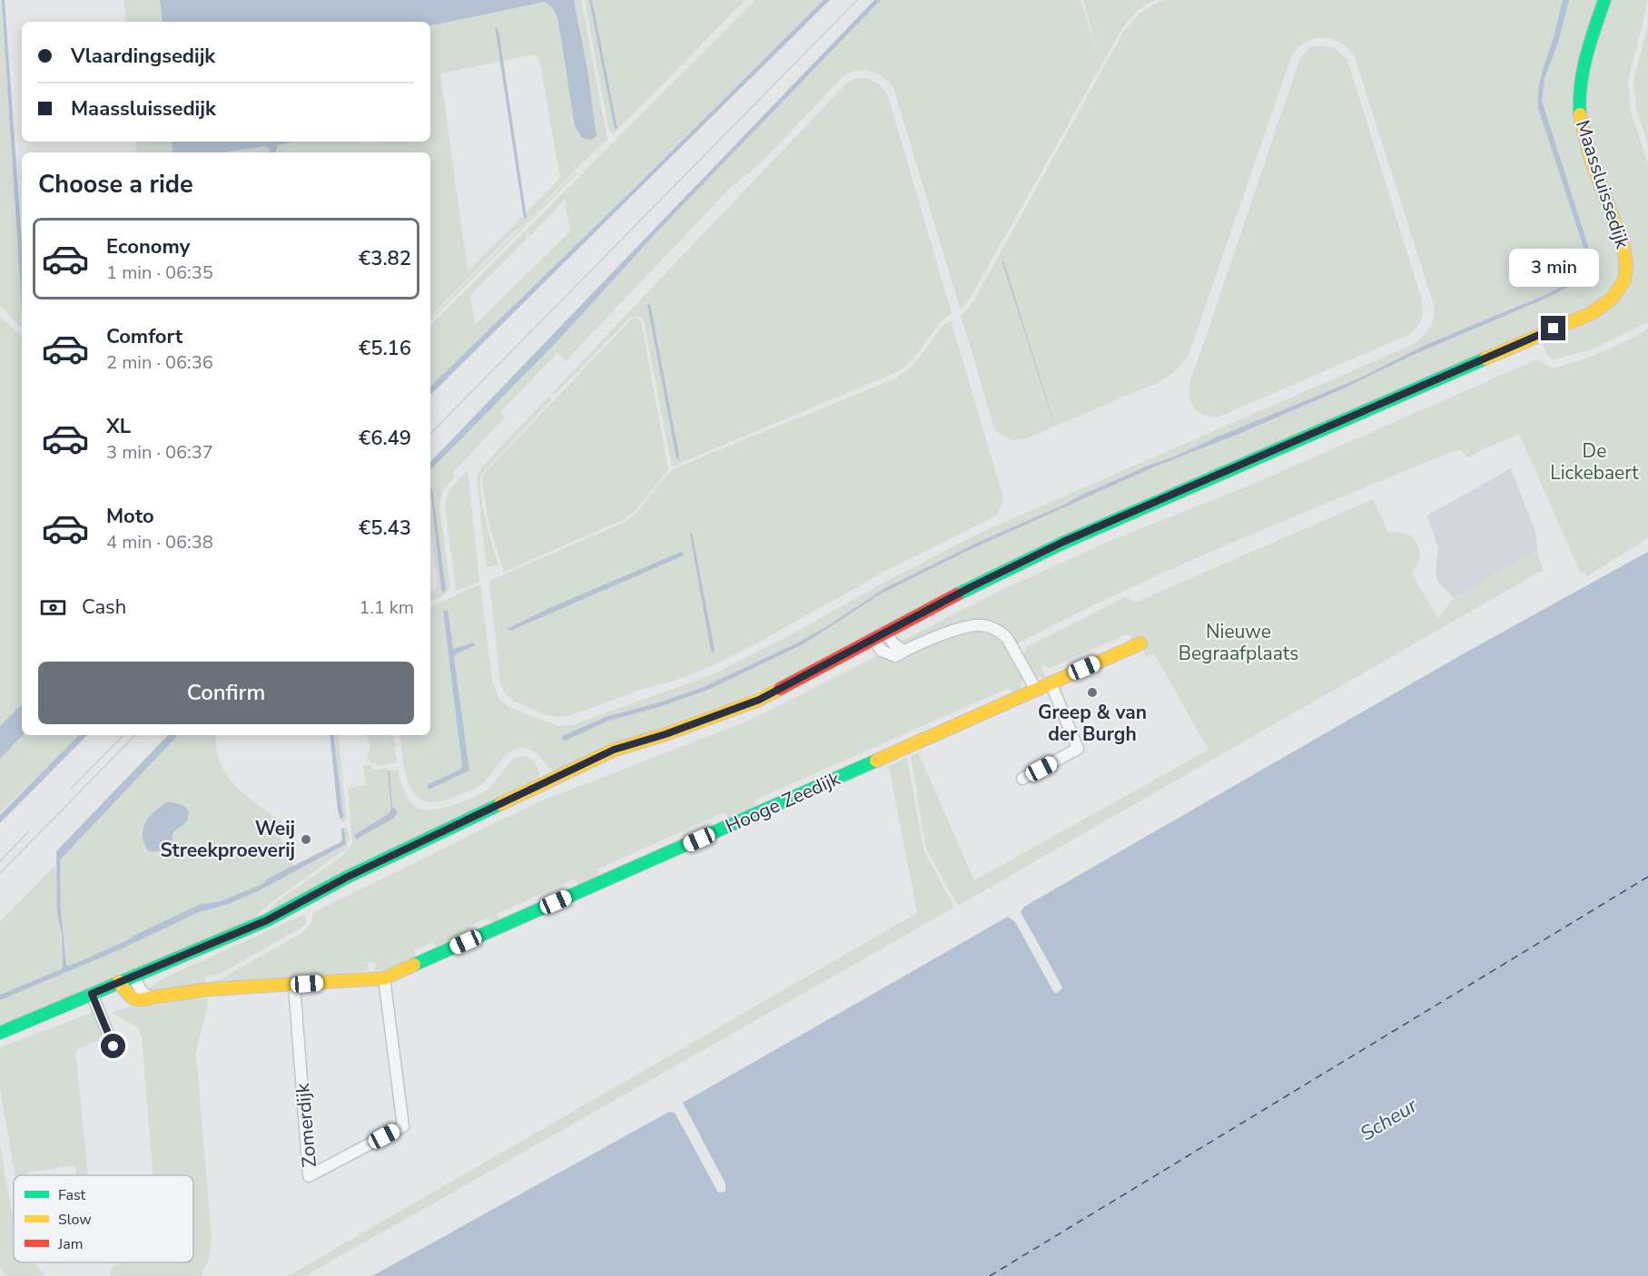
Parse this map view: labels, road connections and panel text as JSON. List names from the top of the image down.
{
  "streets": {
    "street": ["Maassluissedijk", "Hooge Zeedijk", "Zomerdijk"]
  },
  "crossings": [
    ["Maassluissedijk", "Hooge Zeedijk"],
    ["Hooge Zeedijk", "Zomerdijk"]
  ],
  "water": ["Scheur"],
  "parks": ["De Lickebaert", "Nieuwe Begraafplaats"],
  "places": ["Greep & van der Burgh", "Weij Streekproeverij"],
  "legend": ["Fast", "Slow", "Jam"],
  "page": {
    "banner": ["Vlaardingsedijk", "Maassluissedijk"],
    "heading": "Choose a ride",
    "list": [
      {
        "name": "Economy",
        "note": "1 min · 06:35",
        "value": "€3.82"
      },
      {
        "name": "Comfort",
        "note": "2 min · 06:36",
        "value": "€5.16"
      },
      {
        "name": "XL",
        "note": "3 min · 06:37",
        "value": "€6.49"
      },
      {
        "name": "Moto",
        "note": "4 min · 06:38",
        "value": "€5.43"
      }
    ],
    "bubble": "3 min",
    "pay": ["Cash", "1.1 km"],
    "buttons": "Confirm"
  }
}
